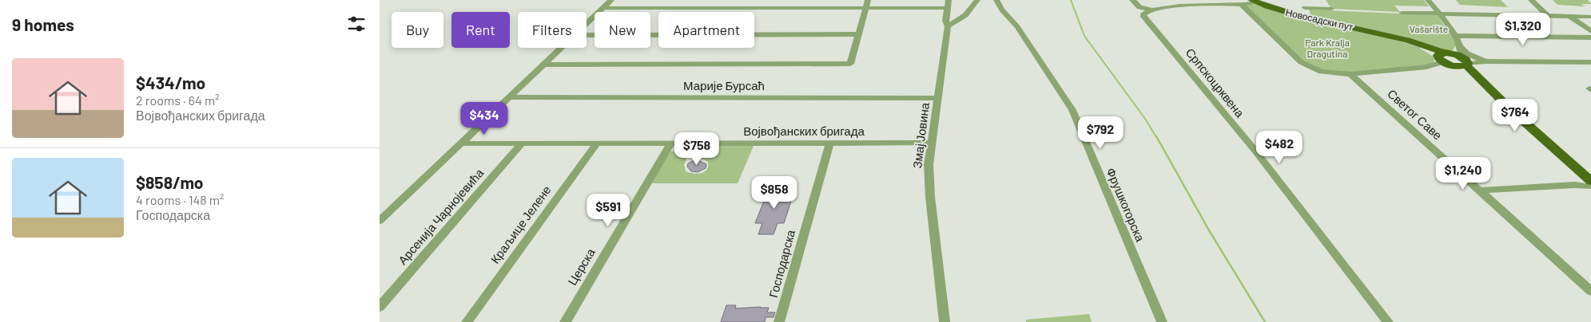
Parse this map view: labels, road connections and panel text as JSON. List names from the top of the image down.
{
  "streets": {
    "main road": ["Новосадски пут"],
    "street": [
      "Српскоцрквена",
      "Марије Бурсаћ",
      "Светог Саве",
      "Војвођанских бригада",
      "Змај Јовина",
      "Фрушкогорска",
      "Арсенија Чарнојевића",
      "Краљице Јелене",
      "Господарска",
      "Церска"
    ]
  },
  "crossings": [
    ["Марије Бурсаћ", "Змај Јовина"],
    ["Војвођанских бригада", "Змај Јовина"],
    ["Војвођанских бригада", "Арсенија Чарнојевића"],
    ["Војвођанских бригада", "Краљице Јелене"],
    ["Војвођанских бригада", "Господарска"],
    ["Војвођанских бригада", "Церска"]
  ],
  "parks": ["Vašarište", "Park Kralja Dragutina"],
  "page": {
    "heading": "9 homes",
    "chip": [
      "Buy",
      "Rent",
      "Filters",
      "New",
      "Apartment"
    ],
    "price": [
      "$1,320",
      "$764",
      "$434",
      "$792",
      "$482",
      "$758",
      "$1,240",
      "$858",
      "$591"
    ],
    "list": [
      {
        "name": "$434/mo",
        "note": "2 rooms · 64 m² · Војвођанских бригада"
      },
      {
        "name": "$858/mo",
        "note": "4 rooms · 148 m² · Господарска"
      }
    ]
  }
}
